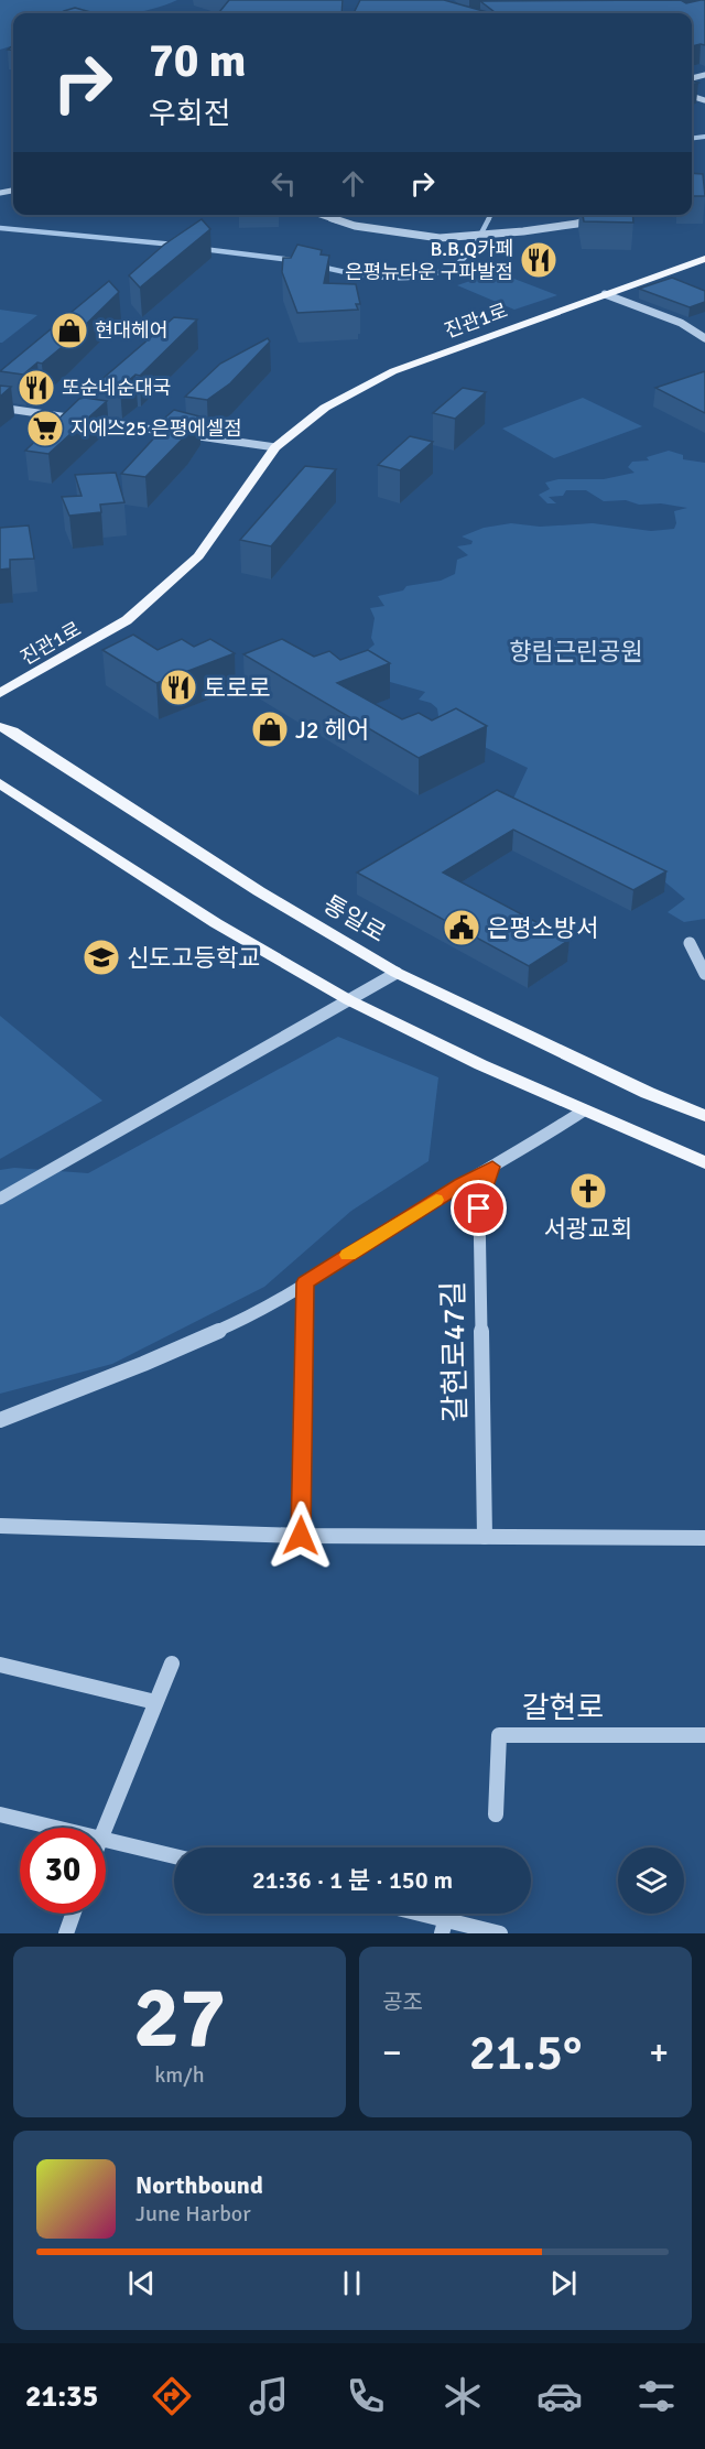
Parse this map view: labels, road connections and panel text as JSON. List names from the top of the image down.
{
  "streets": {
    "main road": ["진관1로", "통일로"],
    "street": ["갈현로47길", "갈현로"]
  },
  "parks": ["향림근린공원"],
  "places": {
    "restaurant": ["B.B.Q카페 은평뉴타운 구파발점", "또순네순대국", "토로로"],
    "shop": ["현대헤어", "J2 헤어"],
    "supermarket": ["지에스25 은평에셀점"],
    "public building": ["은평소방서"],
    "school or university": ["신도고등학교"],
    "church": ["서광교회"]
  },
  "page": {
    "turn": ["70 m", "우회전"],
    "limit": "30",
    "trip": "21:36 · 1 분 · 150 m",
    "tile": [
      ["27", "km/h"],
      "공조"
    ],
    "heat": ["−", "21.5°", "+"],
    "song": ["Northbound", "June Harbor"],
    "tabs": "21:35"
  }
}
